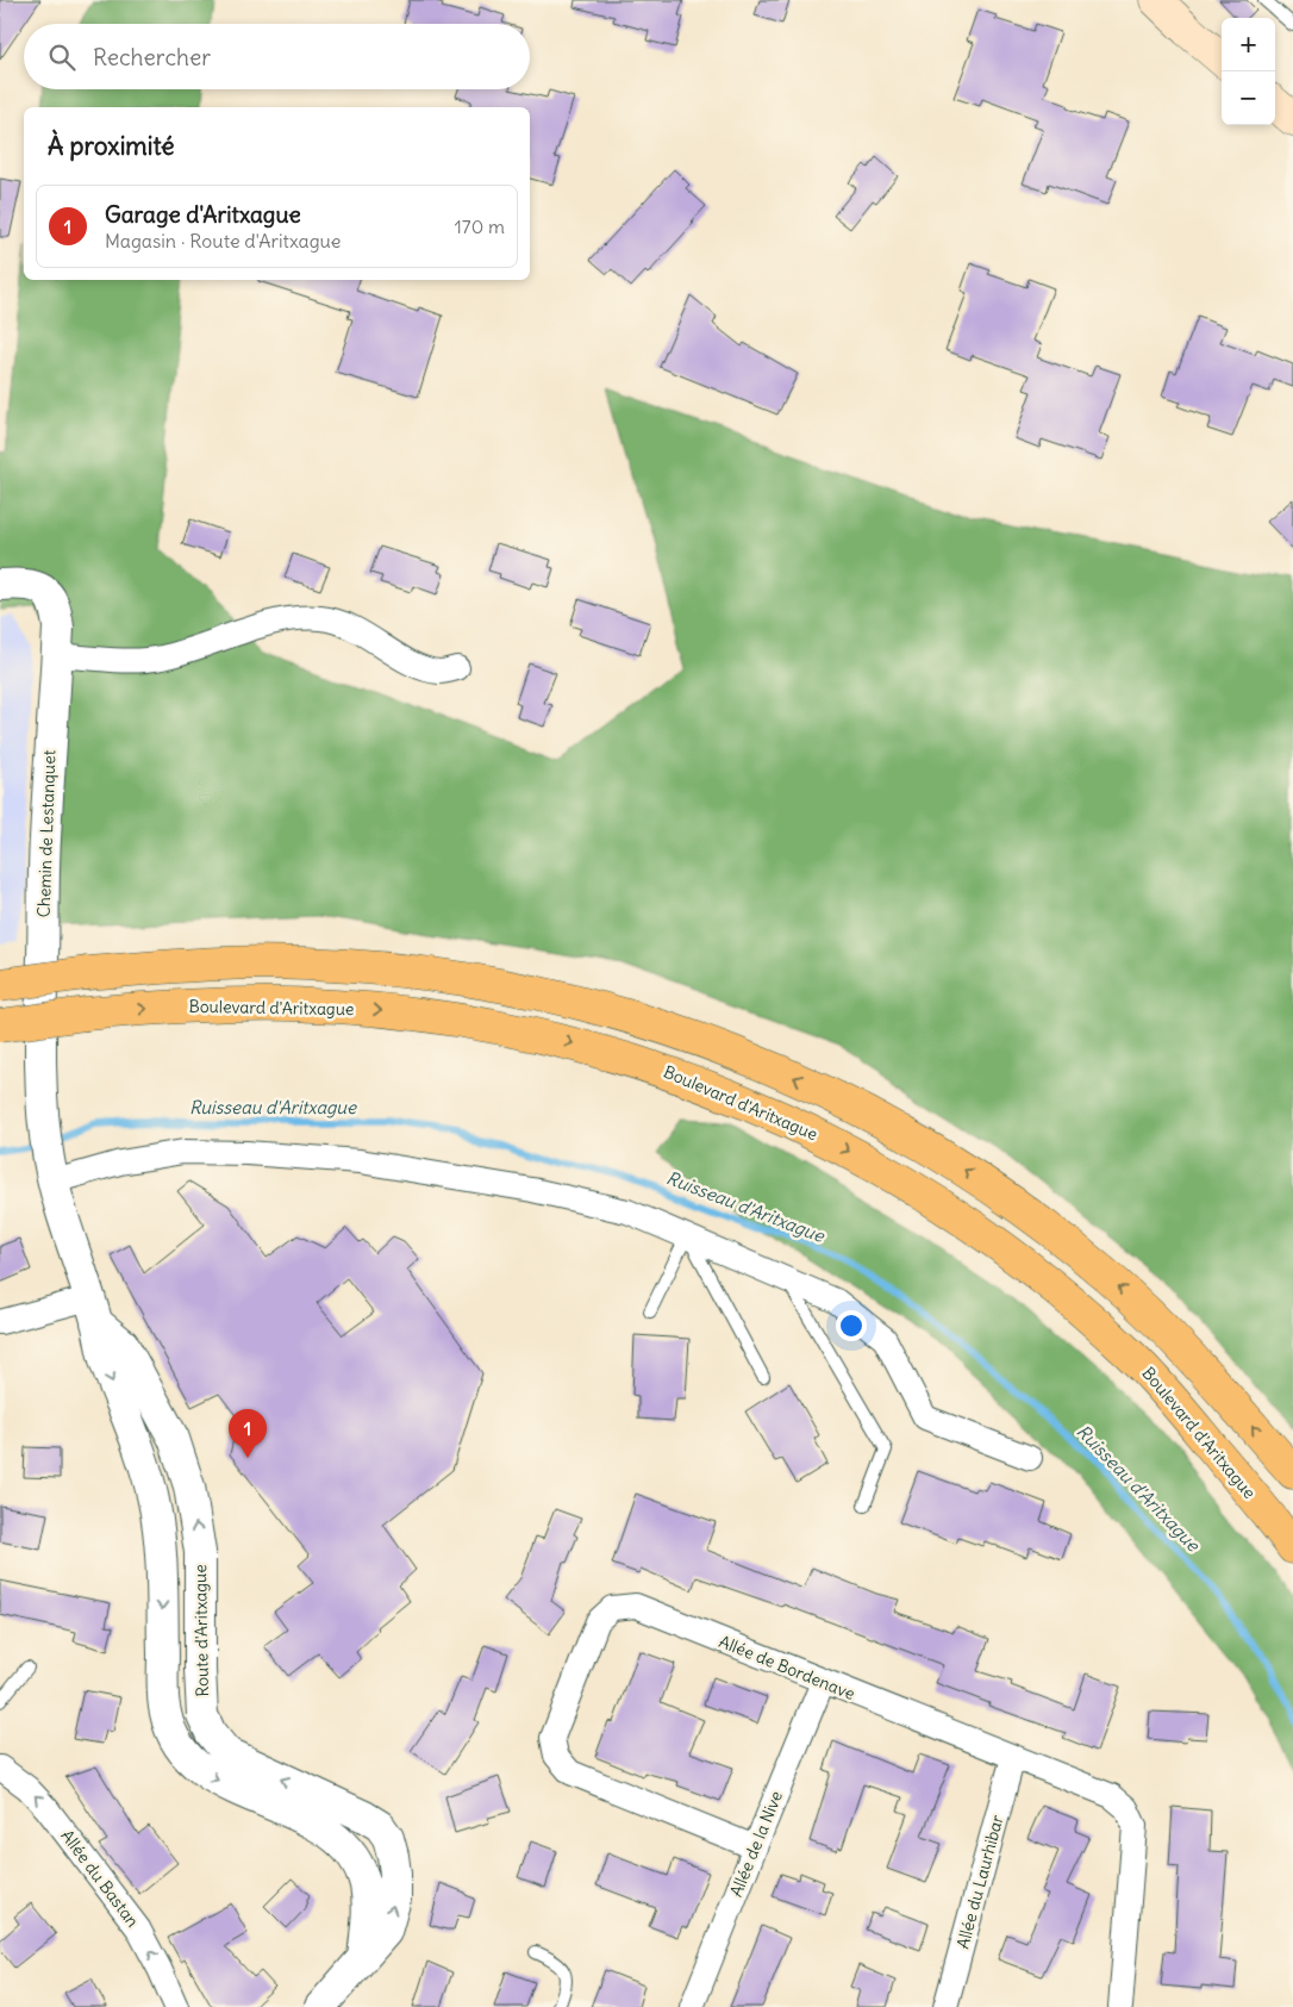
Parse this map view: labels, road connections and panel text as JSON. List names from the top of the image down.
{
  "streets": {
    "main road": ["Boulevard d'Aritxague"],
    "street": [
      "Chemin de Lestanquet",
      "Route d'Aritxague",
      "Allée de Bordenave",
      "Allée de la Nive",
      "Allée du Bastan",
      "Allée du Laurhibar"
    ]
  },
  "crossings": [
    ["Allée de Bordenave", "Allée de la Nive"],
    ["Allée de Bordenave", "Allée du Laurhibar"]
  ],
  "one_way": ["Allée du Bastan"],
  "water": ["Ruisseau d'Aritxague"],
  "page": {
    "map_buttons": ["+", "−"],
    "search": "Rechercher",
    "heading": "À proximité",
    "list": [
      {
        "mark": "1",
        "name": "Garage d'Aritxague",
        "note": "Magasin · Route d'Aritxague",
        "value": "170 m"
      }
    ],
    "pins": "1"
  }
}
